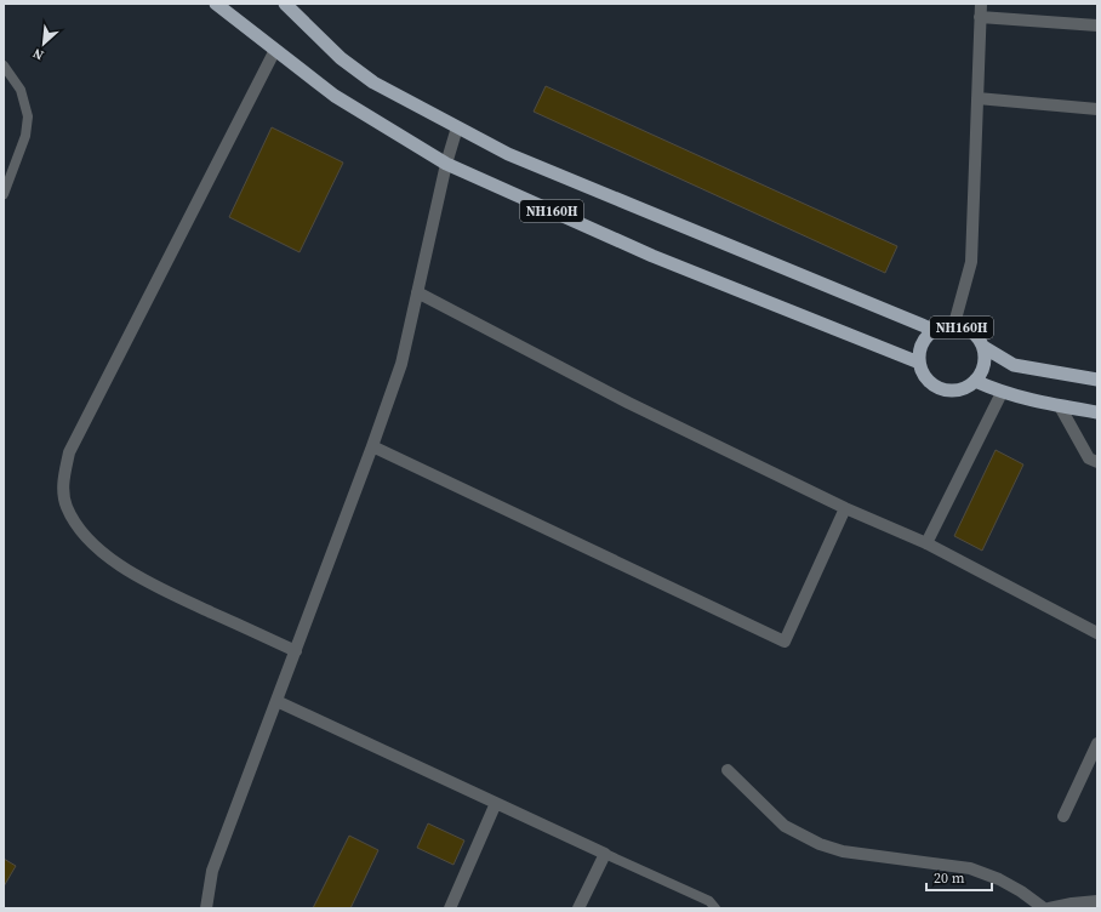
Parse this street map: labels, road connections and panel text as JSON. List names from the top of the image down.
{
  "streets": {
    "highway": ["NH160H"]
  },
  "scale_bar": "20 m",
  "north": "bottom left"
}
